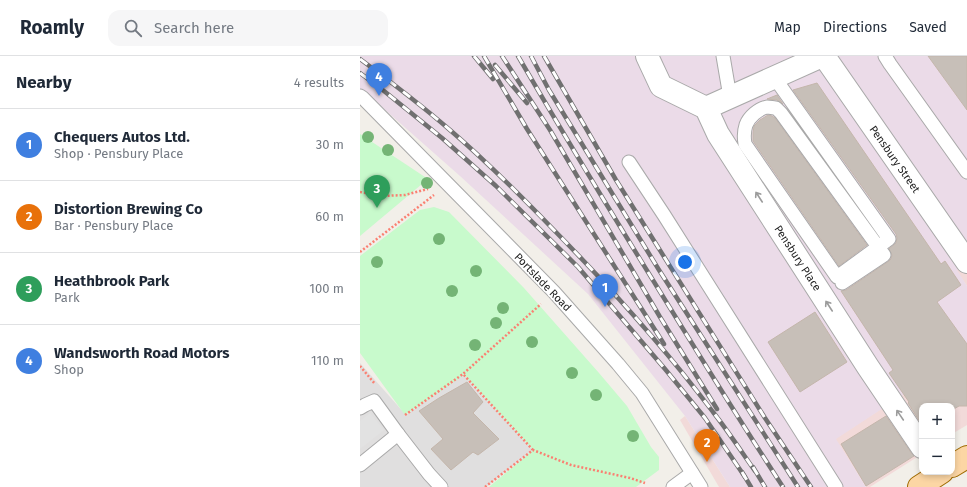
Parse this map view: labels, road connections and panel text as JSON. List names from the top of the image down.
{
  "streets": {
    "street": ["Pensbury Street", "Pensbury Place"],
    "lane": ["Portslade Road"]
  },
  "one_way": ["Pensbury Place"],
  "page": {
    "header": "Roamly",
    "search": "Search here",
    "nav": ["Map", "Directions", "Saved"],
    "heading": ["Nearby", "4 results"],
    "pins": [
      "4",
      "3",
      "1",
      "2"
    ],
    "list": [
      {
        "mark": "1",
        "name": "Chequers Autos Ltd.",
        "note": "Shop · Pensbury Place",
        "value": "30 m"
      },
      {
        "mark": "2",
        "name": "Distortion Brewing Co",
        "note": "Bar · Pensbury Place",
        "value": "60 m"
      },
      {
        "mark": "3",
        "name": "Heathbrook Park",
        "note": "Park",
        "value": "100 m"
      },
      {
        "mark": "4",
        "name": "Wandsworth Road Motors",
        "note": "Shop",
        "value": "110 m"
      }
    ],
    "map_buttons": ["+", "−"]
  }
}
